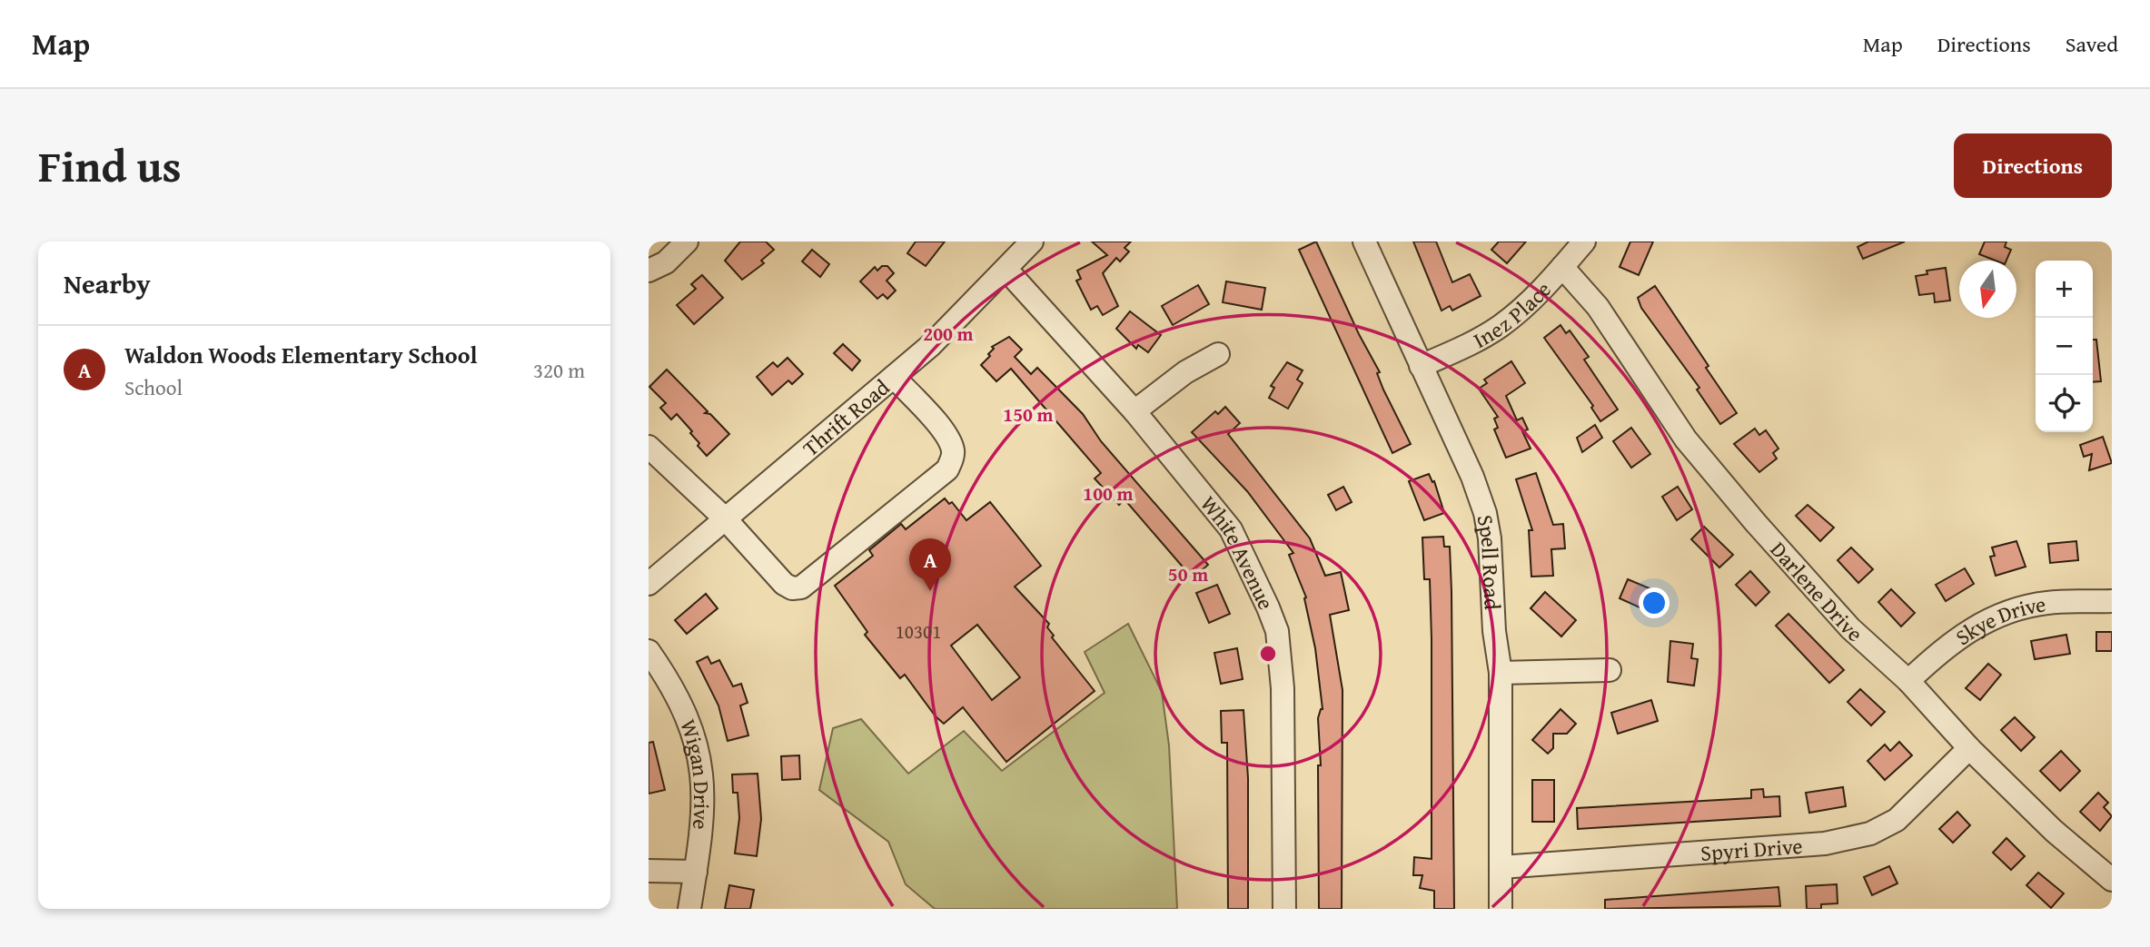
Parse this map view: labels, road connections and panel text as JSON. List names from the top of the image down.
{
  "streets": {
    "street": [
      "Inez Place",
      "Thrift Road",
      "White Avenue",
      "Spell Road",
      "Darlene Drive",
      "Skye Drive",
      "Wigan Drive",
      "Spyri Drive"
    ]
  },
  "crossings": [
    ["Inez Place", "Spell Road"],
    ["Inez Place", "Darlene Drive"],
    ["Thrift Road", "White Avenue"],
    ["Spell Road", "Spyri Drive"],
    ["Darlene Drive", "Skye Drive"],
    ["Darlene Drive", "Spyri Drive"]
  ],
  "house_numbers": ["10301"],
  "north": "bottom",
  "page": {
    "header": "Map",
    "nav": ["Map", "Directions", "Saved"],
    "title": "Find us",
    "buttons": "Directions",
    "heading": "Nearby",
    "map_buttons": ["+", "−"],
    "list": [
      {
        "mark": "A",
        "name": "Waldon Woods Elementary School",
        "note": "School",
        "value": "320 m"
      }
    ],
    "pins": "A"
  },
  "rings": [
    "200 m",
    "150 m",
    "100 m",
    "50 m"
  ]
}
